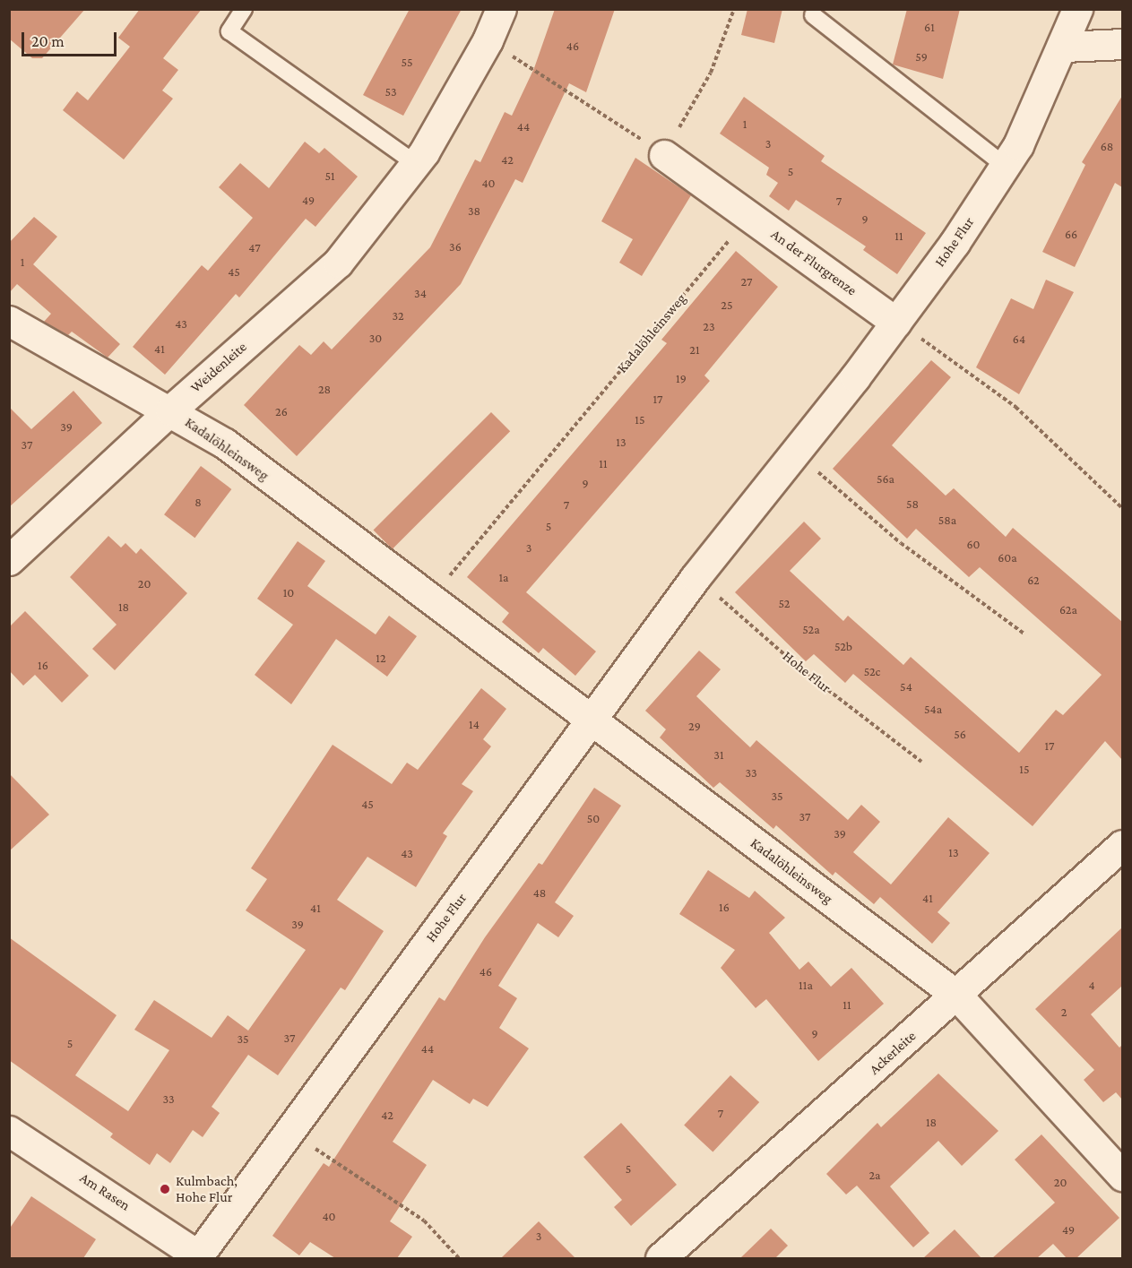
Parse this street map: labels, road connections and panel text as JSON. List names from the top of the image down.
{
  "streets": {
    "street": [
      "Hohe Flur",
      "An der Flurgrenze",
      "Kadalöhleinsweg",
      "Weidenleite",
      "Ackerleite",
      "Am Rasen"
    ]
  },
  "crossings": [
    ["Hohe Flur", "An der Flurgrenze"],
    ["Hohe Flur", "Kadalöhleinsweg"],
    ["Hohe Flur", "Am Rasen"],
    ["An der Flurgrenze", "Kadalöhleinsweg"],
    ["Kadalöhleinsweg", "Weidenleite"],
    ["Kadalöhleinsweg", "Ackerleite"]
  ],
  "places": ["Kulmbach, Hohe Flur"],
  "house_numbers": [
    "61",
    "46",
    "59",
    "55",
    "53",
    "1",
    "44",
    "3",
    "68",
    "42",
    "5",
    "51",
    "40",
    "49",
    "7",
    "38",
    "9",
    "66",
    "11",
    "36",
    "47",
    "1",
    "45",
    "27",
    "34",
    "25",
    "32",
    "43",
    "23",
    "30",
    "64",
    "41",
    "21",
    "19",
    "28",
    "17",
    "26",
    "15",
    "39",
    "13",
    "37",
    "11",
    "56a",
    "9",
    "8",
    "58",
    "7",
    "58a",
    "5",
    "60",
    "3",
    "60a",
    "1a",
    "62",
    "20",
    "10",
    "52",
    "18",
    "62a",
    "52a",
    "52b",
    "12",
    "16",
    "52c",
    "54",
    "54a",
    "14",
    "29",
    "56",
    "17",
    "31",
    "15",
    "33",
    "35",
    "45",
    "37",
    "50",
    "39",
    "13",
    "43",
    "48",
    "41",
    "16",
    "41",
    "39",
    "46",
    "11a",
    "4",
    "11",
    "2",
    "9",
    "37",
    "35",
    "5",
    "44",
    "33",
    "7",
    "42",
    "18",
    "5",
    "2a",
    "20",
    "40",
    "49",
    "3"
  ],
  "scale_bar": "20 m"
}
